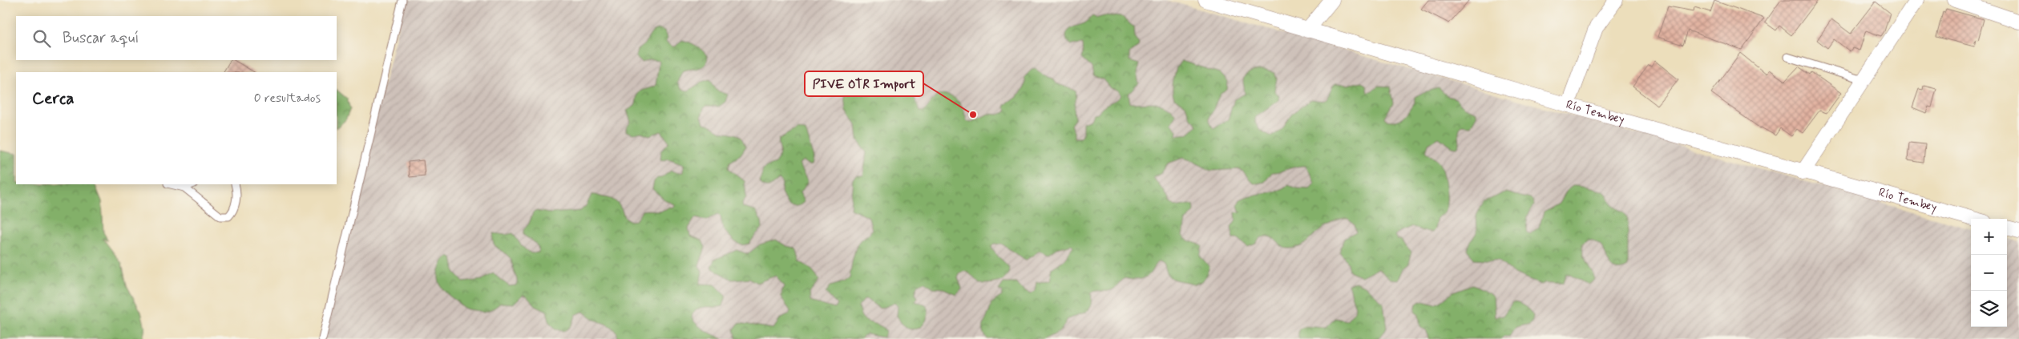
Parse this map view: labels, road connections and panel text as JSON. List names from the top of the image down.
{
  "streets": {
    "street": ["Río Tembey"]
  },
  "places": ["PIVE OTR Import"],
  "page": {
    "search": "Buscar aquí",
    "heading": ["Cerca", "0 resultados"],
    "map_buttons": ["+", "−"]
  }
}
